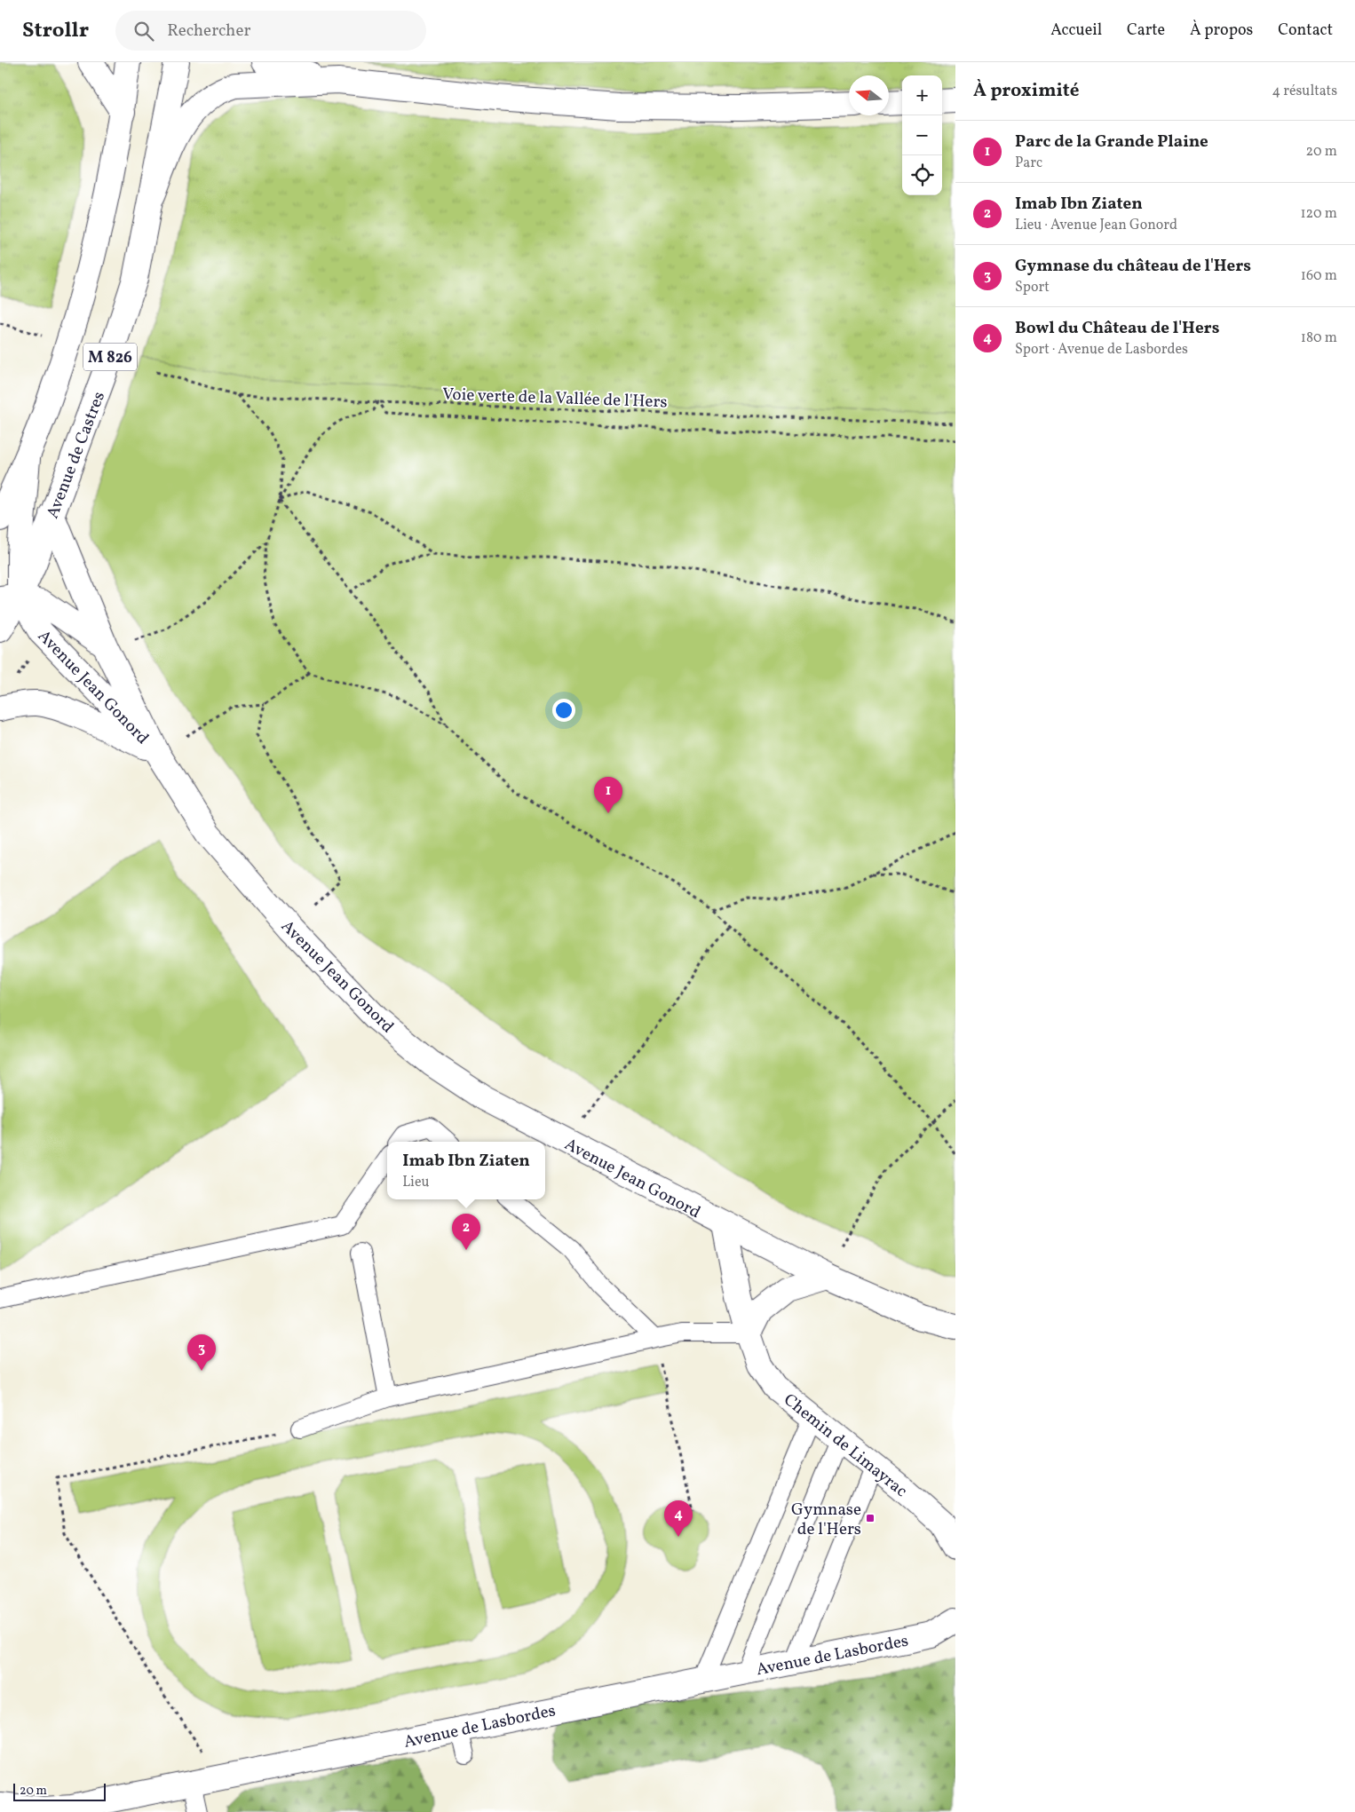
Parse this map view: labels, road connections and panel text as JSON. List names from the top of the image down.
{
  "streets": {
    "main road": [
      "M 826",
      "Avenue de Castres",
      "Avenue Jean Gonord",
      "Chemin de Limayrac",
      "Avenue de Lasbordes"
    ],
    "path": ["Voie verte de la Vallée de l'Hers"]
  },
  "crossings": [
    ["M 826", "Avenue de Castres"],
    ["Avenue de Castres", "Avenue Jean Gonord"],
    ["Avenue Jean Gonord", "Chemin de Limayrac"]
  ],
  "places": {
    "transit": ["Gymnase de l'Hers"]
  },
  "scale_bar": "20 m",
  "north": "left",
  "page": {
    "header": "Strollr",
    "search": "Rechercher",
    "nav": [
      "Accueil",
      "Carte",
      "À propos",
      "Contact"
    ],
    "heading": ["À proximité", "4 résultats"],
    "map_buttons": ["+", "−"],
    "list": [
      {
        "mark": "1",
        "name": "Parc de la Grande Plaine",
        "note": "Parc",
        "value": "20 m"
      },
      {
        "mark": "2",
        "name": "Imab Ibn Ziaten",
        "note": "Lieu · Avenue Jean Gonord",
        "value": "120 m"
      },
      {
        "mark": "3",
        "name": "Gymnase du château de l'Hers",
        "note": "Sport",
        "value": "160 m"
      },
      {
        "mark": "4",
        "name": "Bowl du Château de l'Hers",
        "note": "Sport · Avenue de Lasbordes",
        "value": "180 m"
      }
    ],
    "pins": [
      "1",
      "2",
      "3",
      "4"
    ],
    "popup": ["Imab Ibn Ziaten", "Lieu"],
    "scale": "20 m"
  }
}
